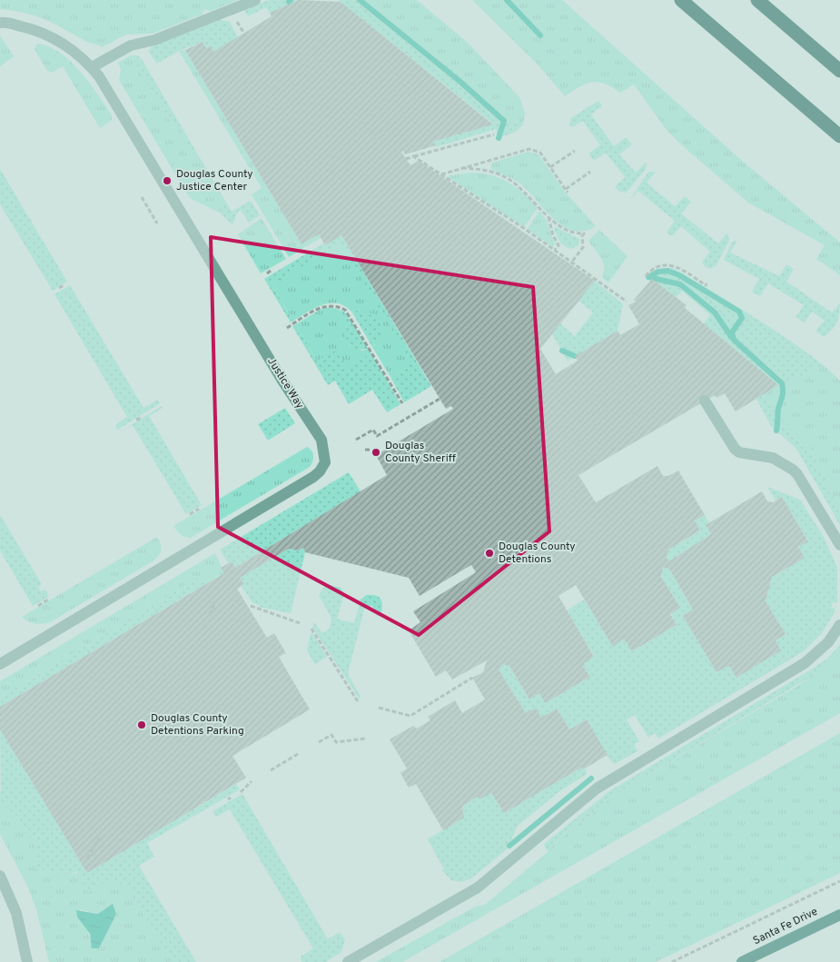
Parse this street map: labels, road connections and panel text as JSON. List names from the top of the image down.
{
  "streets": {
    "main road": ["Santa Fe Drive"],
    "street": ["Justice Way"]
  },
  "places": [
    "Douglas County Justice Center",
    "Douglas County Sheriff",
    "Douglas County Detentions",
    "Douglas County Detentions Parking"
  ]
}
